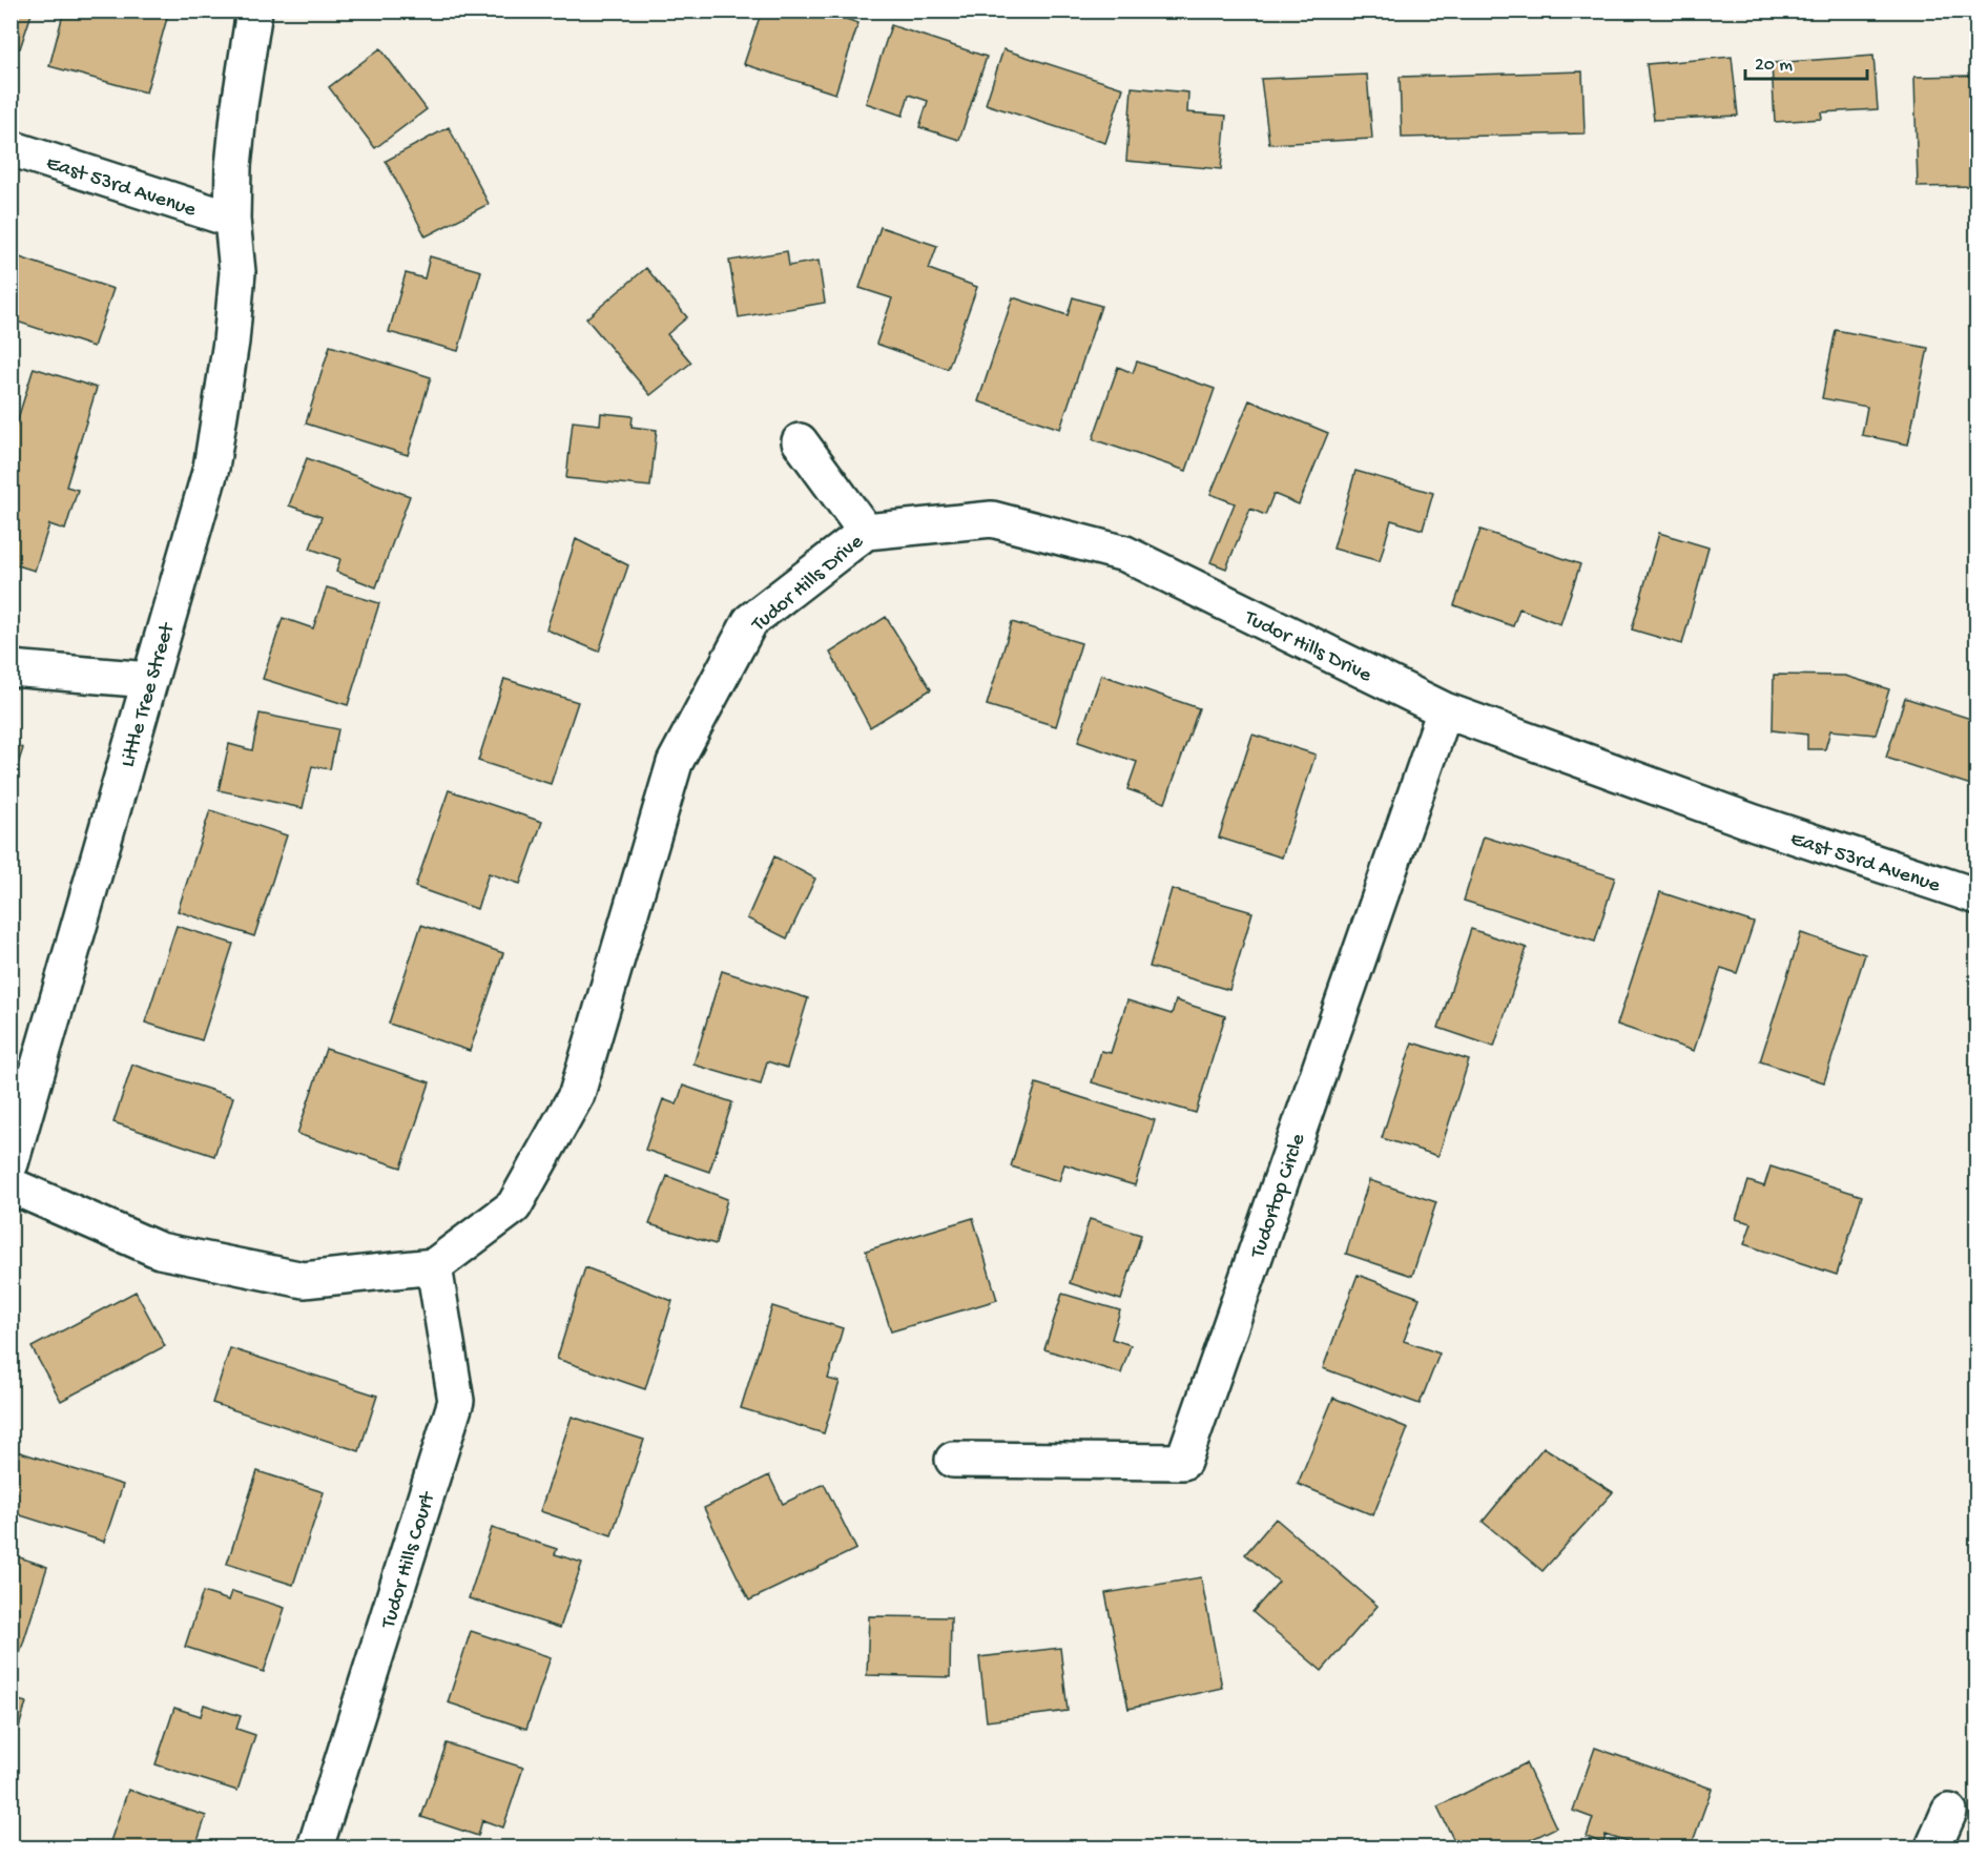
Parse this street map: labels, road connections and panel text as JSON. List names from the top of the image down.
{
  "streets": {
    "street": [
      "East 53rd Avenue",
      "Tudor Hills Drive",
      "Little Tree Street",
      "Tudortop Circle",
      "Tudor Hills Court"
    ]
  },
  "crossings": [
    ["East 53rd Avenue", "Tudor Hills Drive"],
    ["East 53rd Avenue", "Little Tree Street"],
    ["Tudor Hills Drive", "Tudortop Circle"],
    ["Tudor Hills Drive", "Tudor Hills Court"]
  ],
  "scale_bar": "20 m"
}
